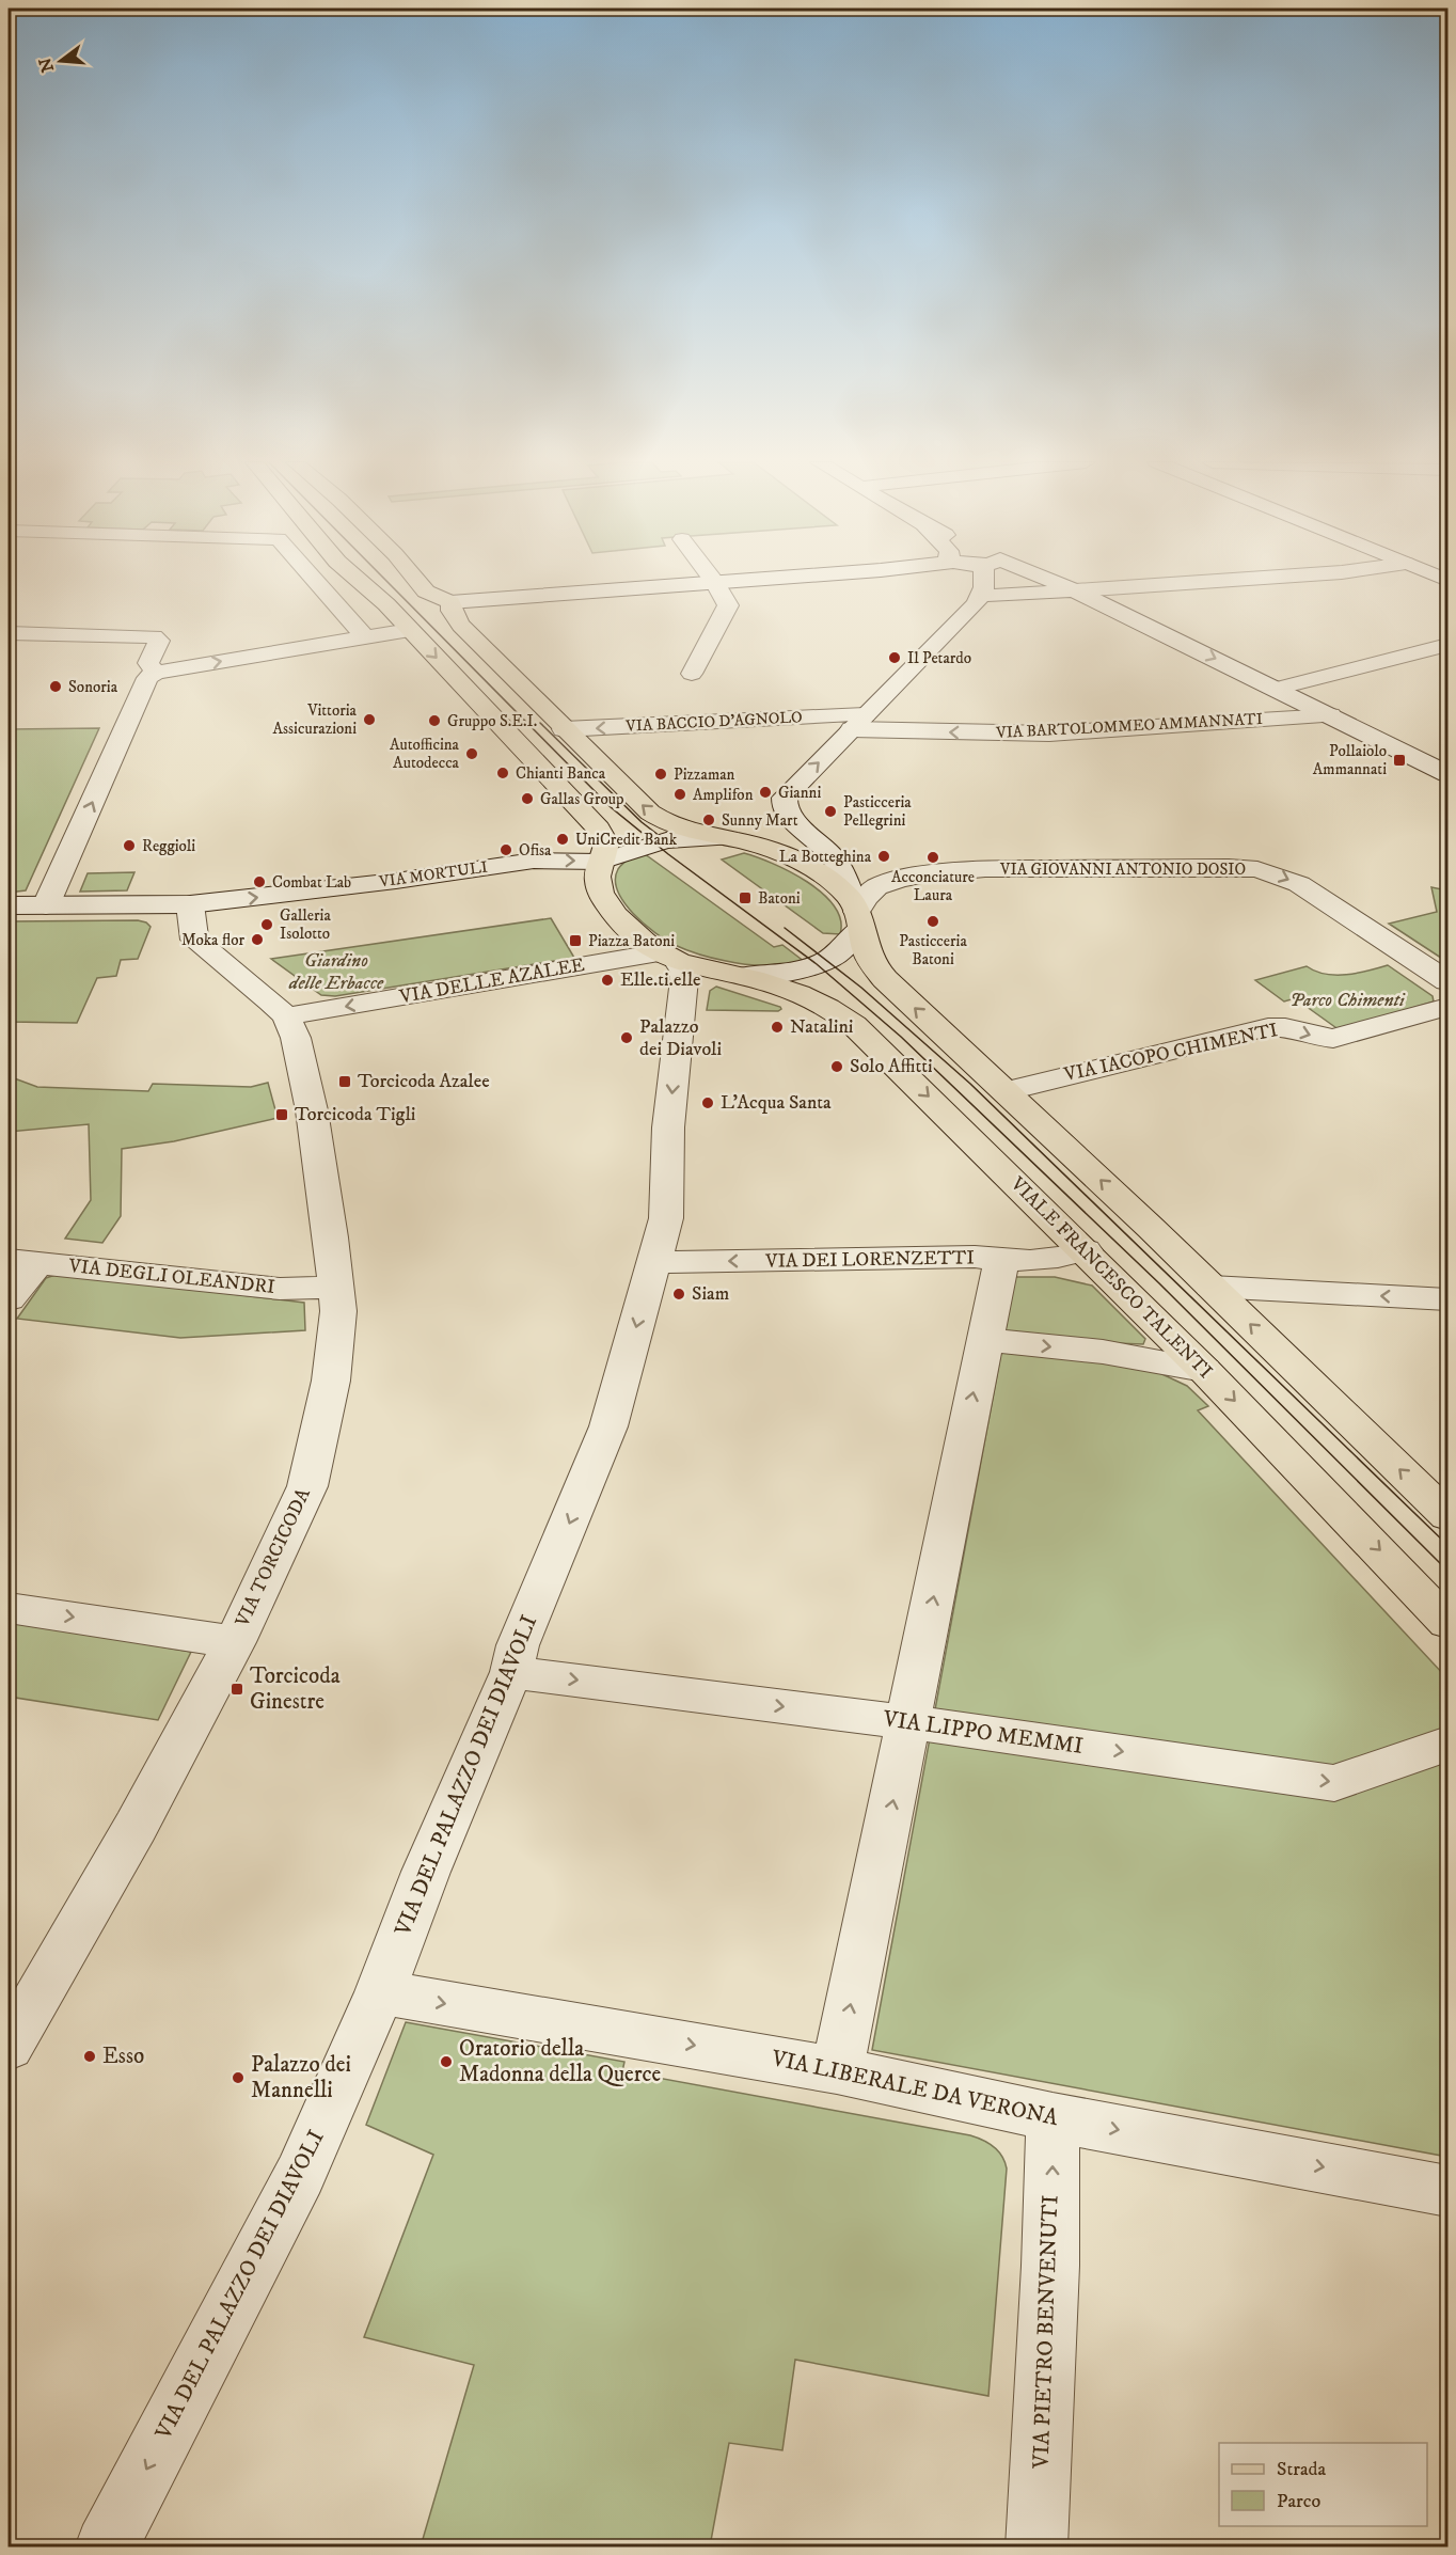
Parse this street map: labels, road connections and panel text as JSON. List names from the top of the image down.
{
  "streets": {
    "main road": ["VIALE FRANCESCO TALENTI"],
    "street": [
      "VIA BACCIO D'AGNOLO",
      "VIA BARTOLOMMEO AMMANNATI",
      "VIA GIOVANNI ANTONIO DOSIO",
      "VIA MORTULI",
      "VIA DELLE AZALEE",
      "VIA IACOPO CHIMENTI",
      "VIA DEI LORENZETTI",
      "VIA DEGLI OLEANDRI",
      "VIA TORCICODA",
      "VIA LIPPO MEMMI",
      "VIA DEL PALAZZO DEI DIAVOLI",
      "VIA LIBERALE DA VERONA",
      "VIA PIETRO BENVENUTI"
    ]
  },
  "crossings": [
    ["VIA BACCIO D'AGNOLO", "VIA BARTOLOMMEO AMMANNATI"],
    ["VIA GIOVANNI ANTONIO DOSIO", "VIALE FRANCESCO TALENTI"],
    ["VIA DELLE AZALEE", "VIALE FRANCESCO TALENTI"],
    ["VIA DELLE AZALEE", "VIA TORCICODA"],
    ["VIA DELLE AZALEE", "VIA DEL PALAZZO DEI DIAVOLI"],
    ["VIA DEI LORENZETTI", "VIALE FRANCESCO TALENTI"],
    ["VIA DEI LORENZETTI", "VIA DEL PALAZZO DEI DIAVOLI"],
    ["VIA DEGLI OLEANDRI", "VIA TORCICODA"],
    ["VIALE FRANCESCO TALENTI", "VIA DEL PALAZZO DEI DIAVOLI"],
    ["VIA LIPPO MEMMI", "VIA DEL PALAZZO DEI DIAVOLI"],
    ["VIA DEL PALAZZO DEI DIAVOLI", "VIA LIBERALE DA VERONA"],
    ["VIA LIBERALE DA VERONA", "VIA PIETRO BENVENUTI"]
  ],
  "one_way": [
    "VIA DELLE AZALEE",
    "VIA DEI LORENZETTI",
    "VIA LIPPO MEMMI",
    "VIA DEL PALAZZO DEI DIAVOLI",
    "VIA LIBERALE DA VERONA",
    "VIA PIETRO BENVENUTI"
  ],
  "parks": ["Giardino delle Erbacce", "Parco Chimenti"],
  "places": {
    "other": [
      "Il Petardo",
      "Sonoria",
      "Vittoria Assicurazioni",
      "Gruppo S.E.I.",
      "Autofficina Autodecca",
      "Chianti Banca",
      "Pizzaman",
      "Gianni",
      "Amplifon",
      "Gallas Group",
      "Pasticceria Pellegrini",
      "Sunny Mart",
      "UniCredit Bank",
      "Reggioli",
      "Ofisa",
      "La Botteghina",
      "Acconciature Laura",
      "Combat Lab",
      "Pasticceria Batoni",
      "Galleria Isolotto",
      "Moka flor",
      "Elle.ti.elle",
      "Natalini",
      "Palazzo dei Diavoli",
      "Solo Affitti",
      "L'Acqua Santa",
      "Siam",
      "Esso",
      "Oratorio della Madonna della Querce",
      "Palazzo dei Mannelli"
    ],
    "transit": [
      "Pollaiolo Ammannati",
      "Batoni",
      "Piazza Batoni",
      "Torcicoda Azalee",
      "Torcicoda Tigli",
      "Torcicoda Ginestre"
    ]
  },
  "legend": ["Strada", "Parco"],
  "north": "left"
}
